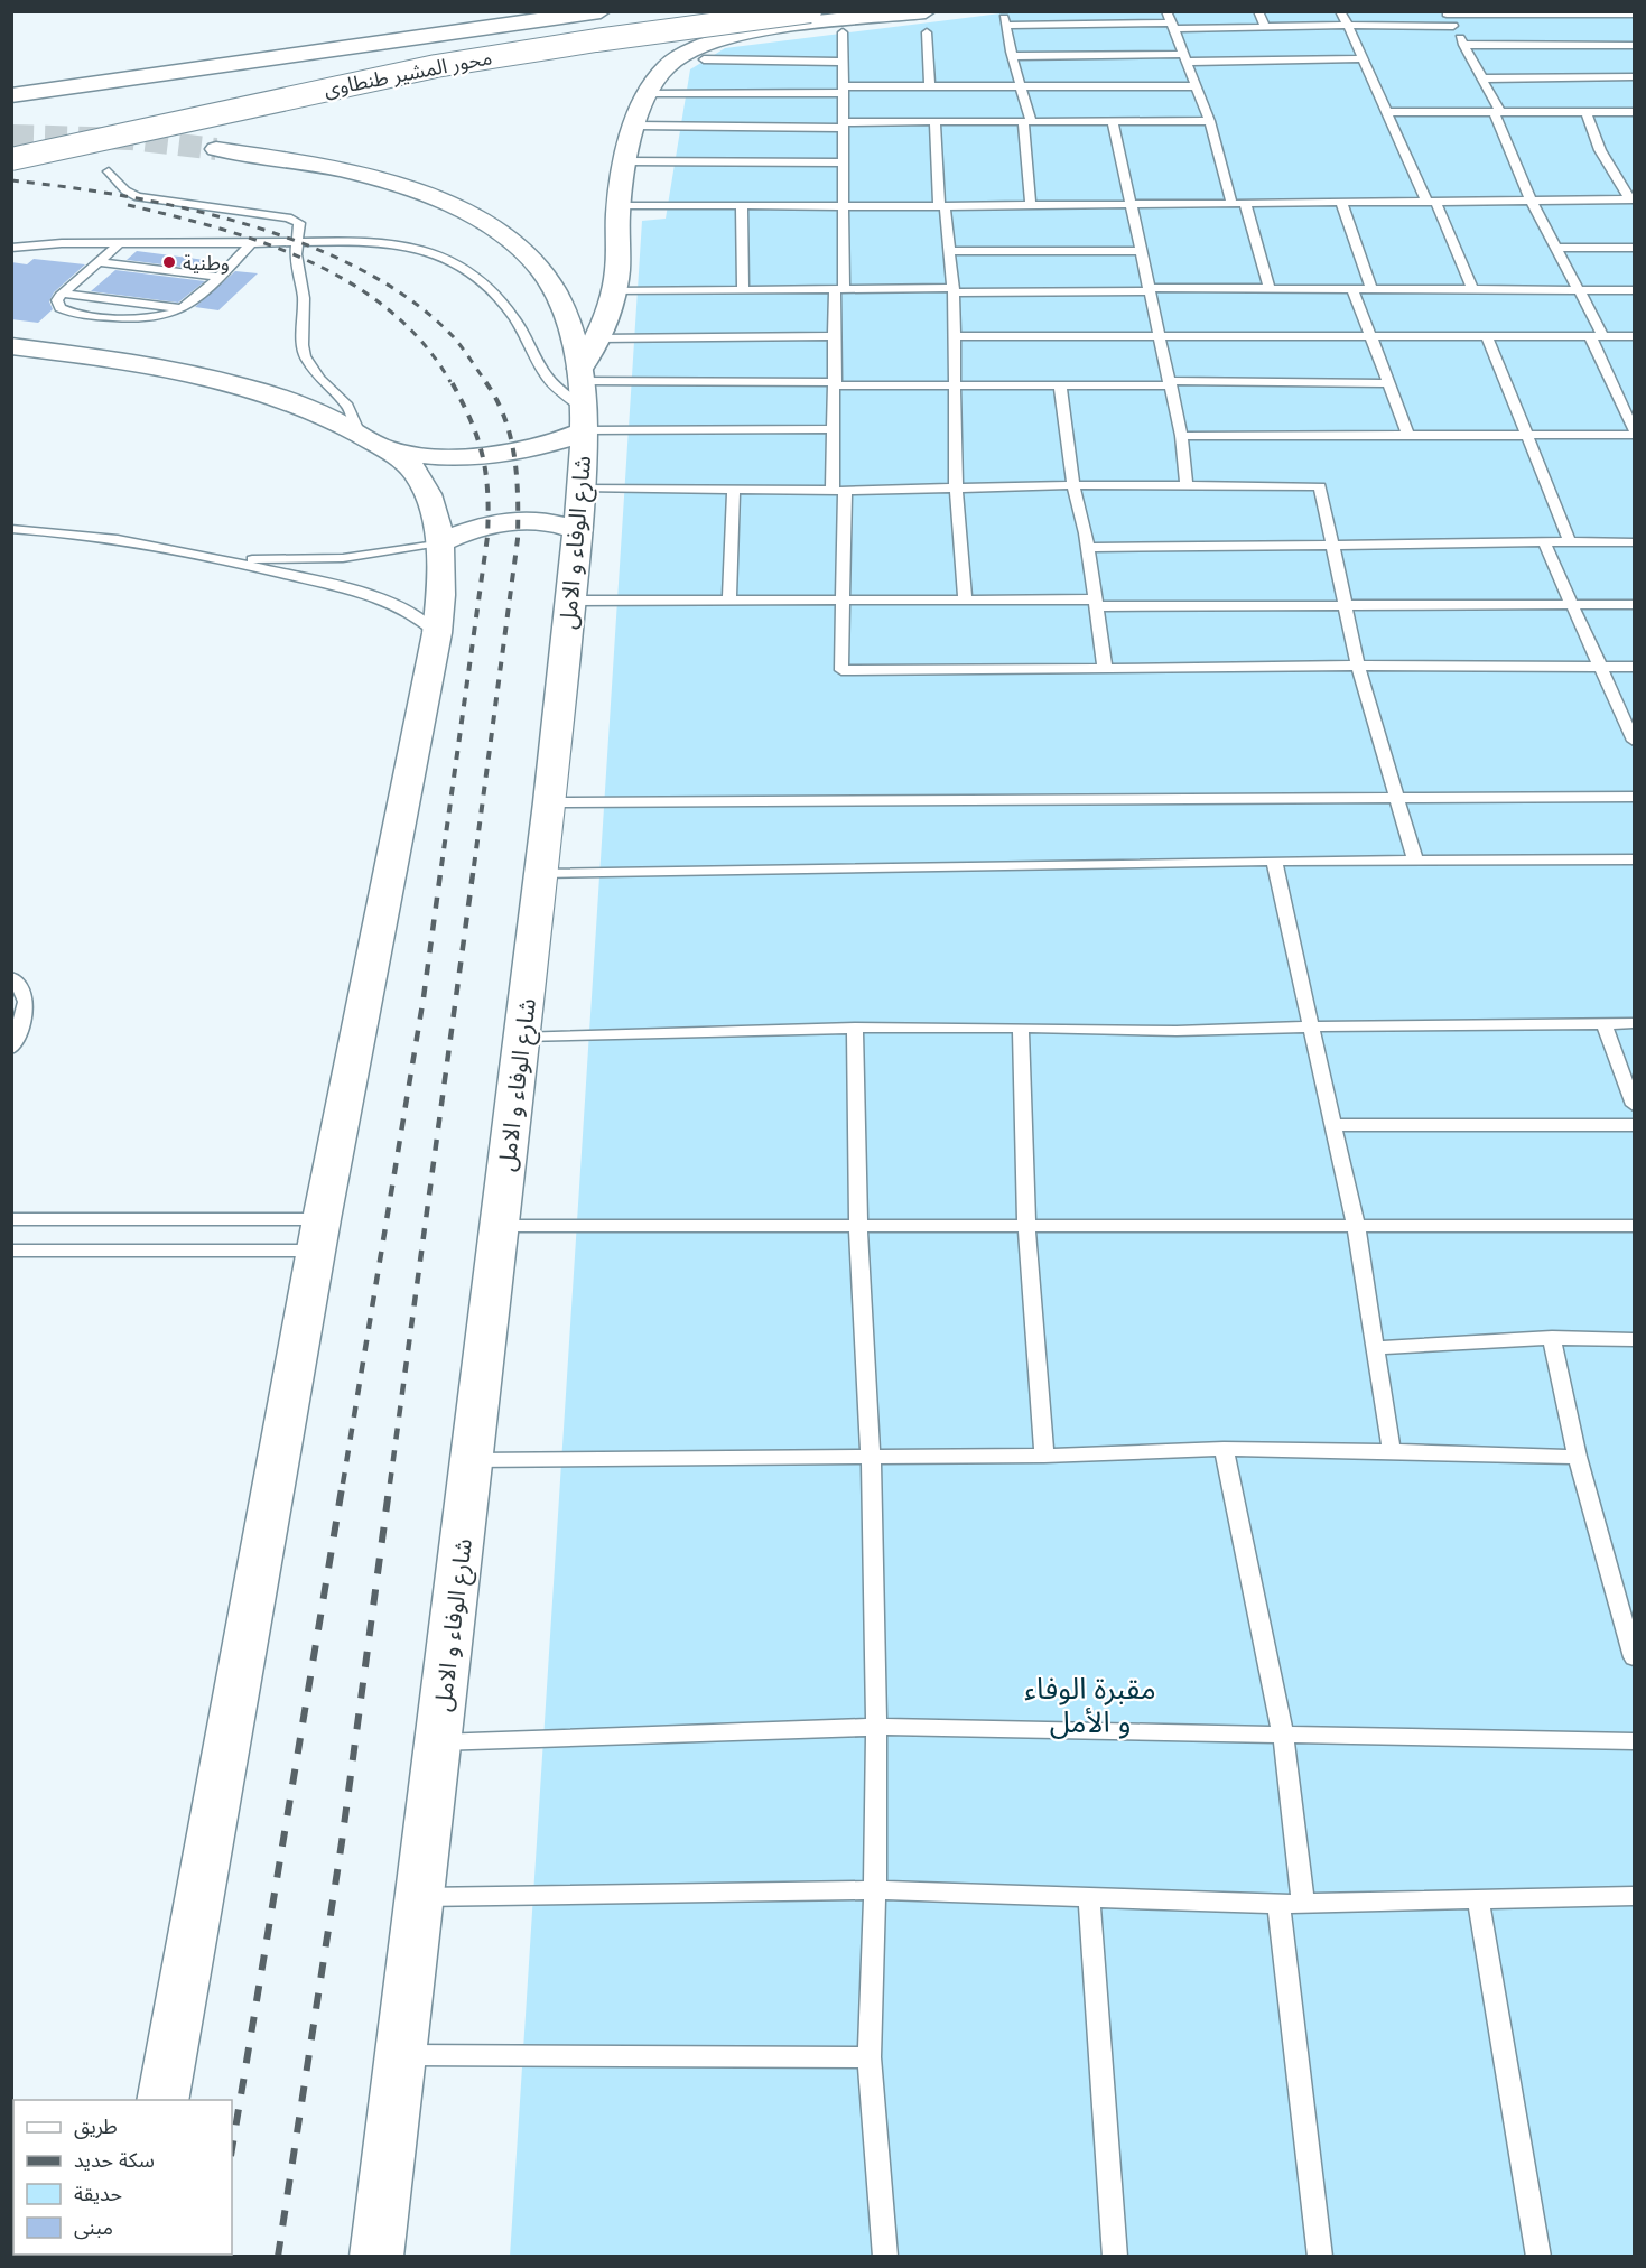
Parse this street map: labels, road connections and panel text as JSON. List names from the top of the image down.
{
  "streets": {
    "main road": ["محور المشير طنطاوى", "شارع الوفاء و الامل"]
  },
  "parks": ["مقبرة الوفاء و الأمل"],
  "places": ["وطنية"],
  "legend": [
    "طريق",
    "سكة حديد",
    "حديقة",
    "مبنى"
  ]
}
